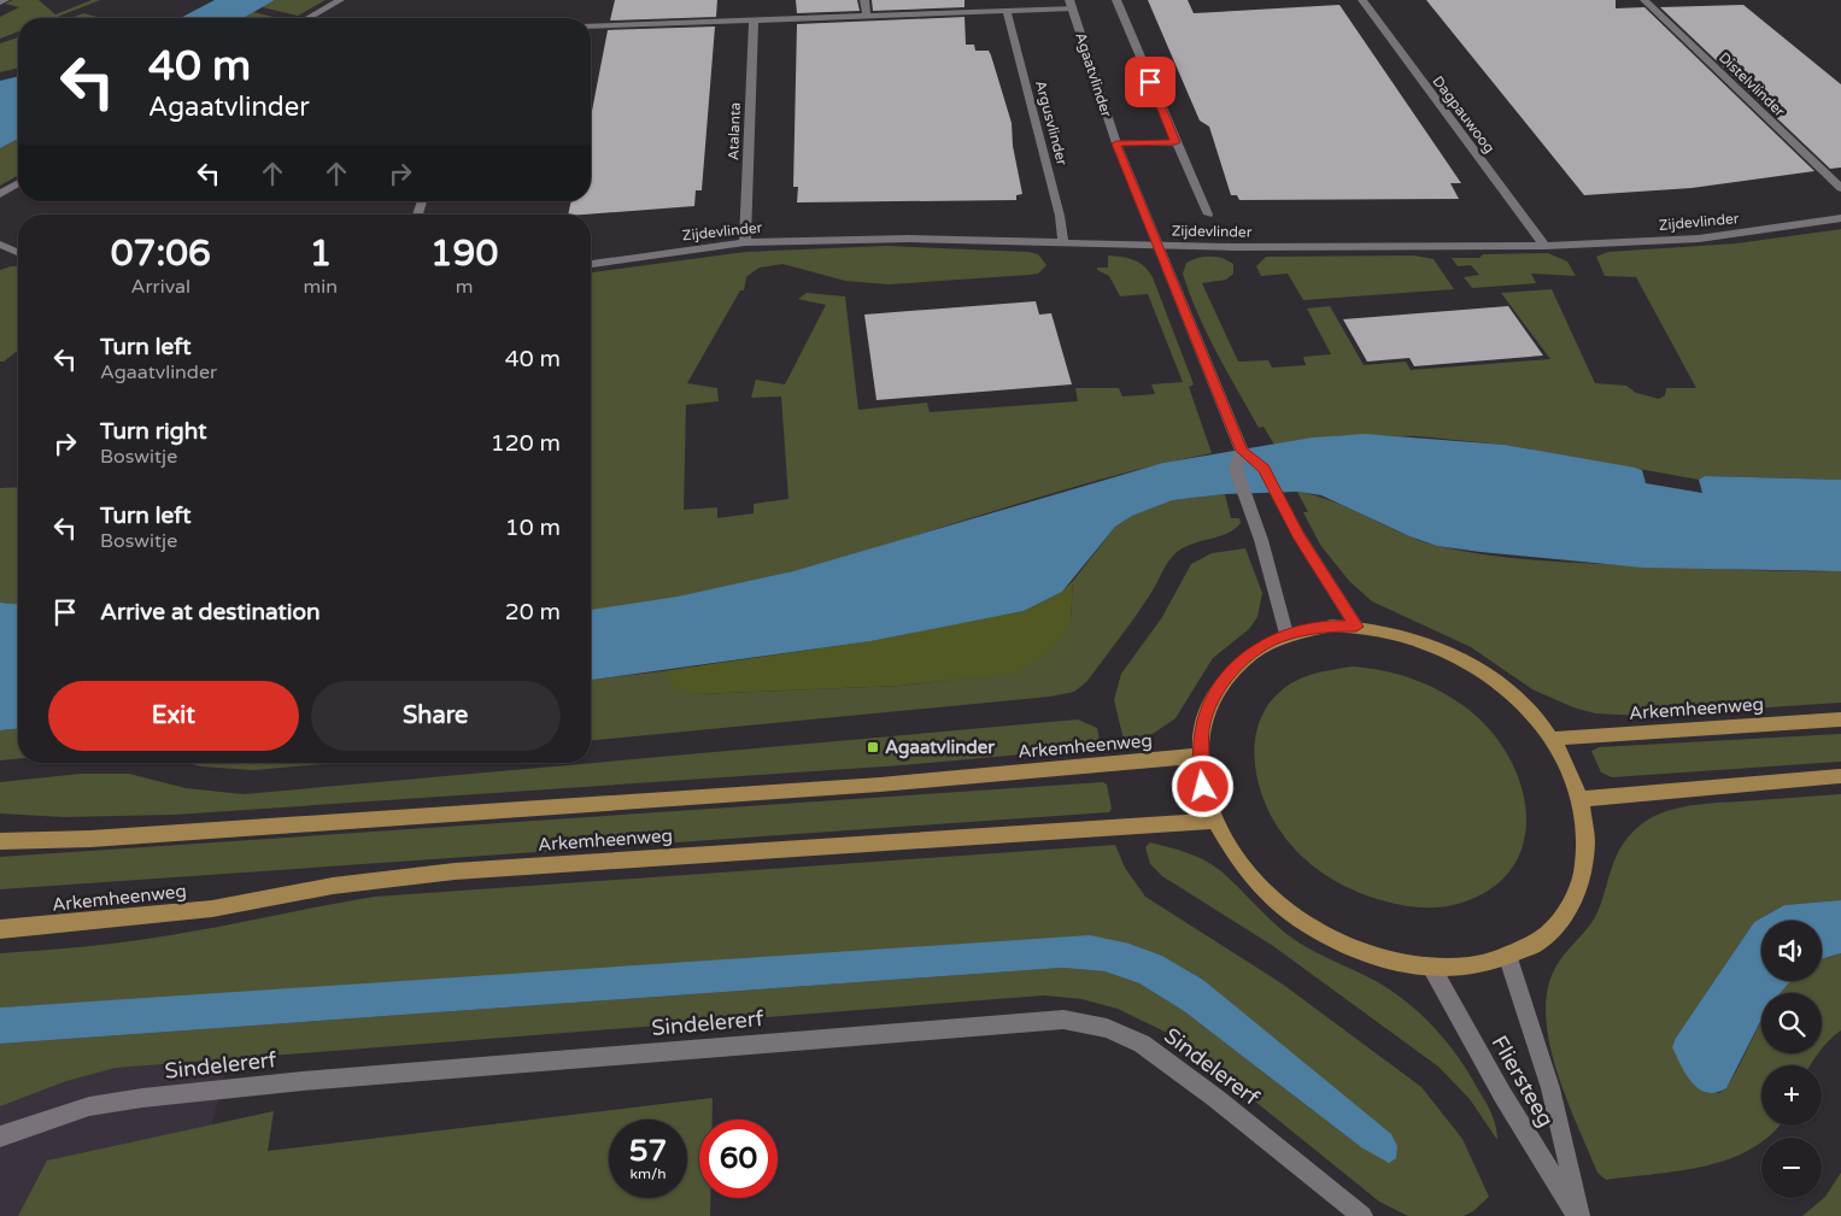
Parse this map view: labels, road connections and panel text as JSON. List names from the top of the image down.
{
  "streets": {
    "main road": ["Arkemheenweg"],
    "street": [
      "Agaatvlinder",
      "Distelvlinder",
      "Dagpauwoog",
      "Argusvlinder",
      "Atalanta",
      "Zijdevlinder",
      "Sindelererf",
      "Fliersteeg"
    ]
  },
  "crossings": [
    ["Agaatvlinder", "Zijdevlinder"],
    ["Dagpauwoog", "Zijdevlinder"],
    ["Argusvlinder", "Zijdevlinder"],
    ["Atalanta", "Zijdevlinder"]
  ],
  "places": {
    "transit": ["Agaatvlinder"]
  },
  "page": {
    "turn": ["40 m", "Agaatvlinder"],
    "eta": [
      "07:06",
      "Arrival",
      "1",
      "min",
      "190",
      "m"
    ],
    "list": [
      {
        "name": "Turn left",
        "note": "Agaatvlinder",
        "value": "40 m"
      },
      {
        "name": "Turn right",
        "note": "Boswitje",
        "value": "120 m"
      },
      {
        "name": "Turn left",
        "note": "Boswitje",
        "value": "10 m"
      },
      {
        "name": "Arrive at destination",
        "value": "20 m"
      }
    ],
    "buttons": ["Exit", "Share"],
    "map_buttons": ["+", "−"],
    "speed": "57 km/h",
    "limit": "60"
  }
}
